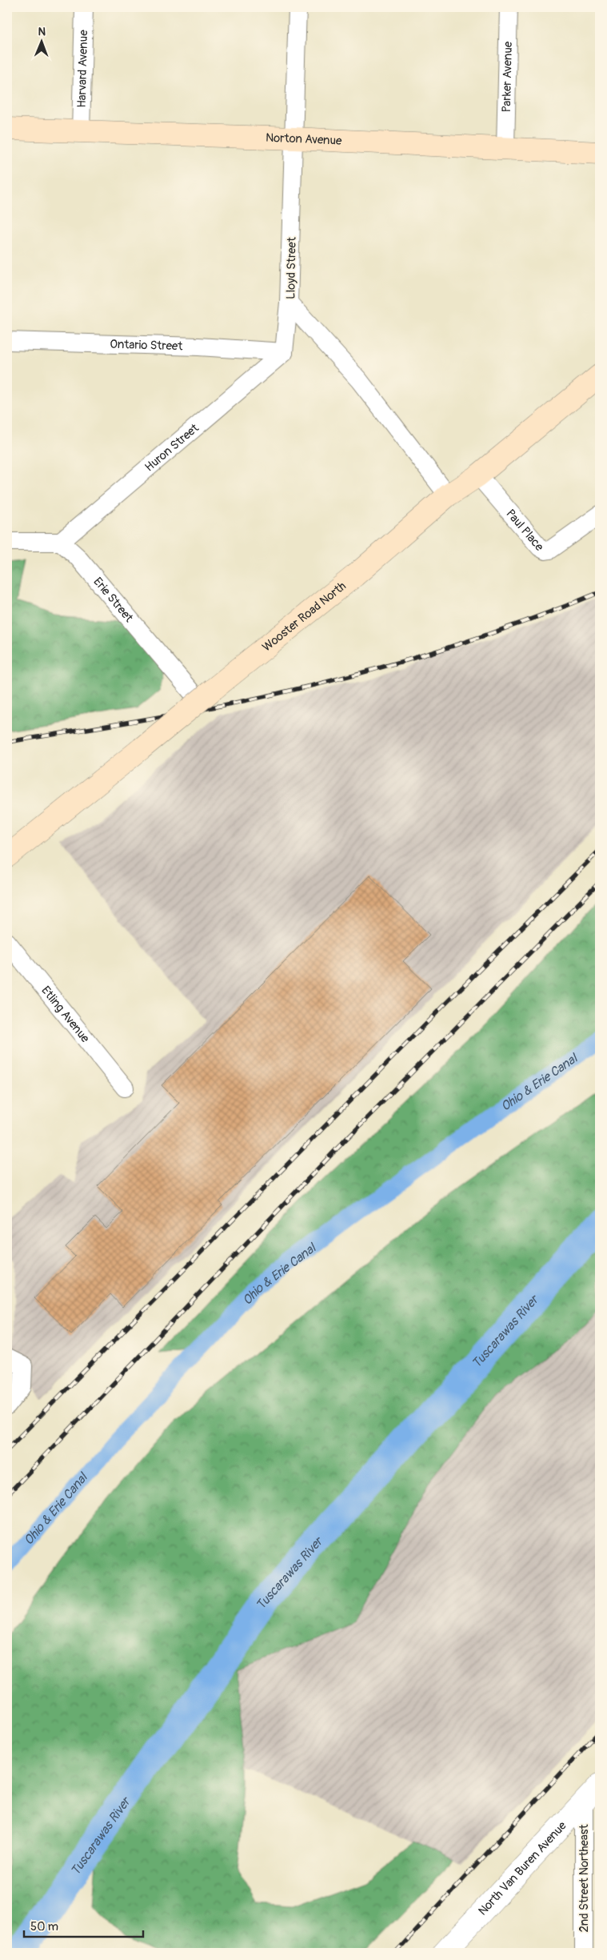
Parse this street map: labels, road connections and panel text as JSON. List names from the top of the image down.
{
  "streets": {
    "main road": ["Norton Avenue", "Wooster Road North"],
    "street": [
      "Harvard Avenue",
      "Parker Avenue",
      "Lloyd Street",
      "Ontario Street",
      "Huron Street",
      "Paul Place",
      "Erie Street",
      "Etling Avenue",
      "North Van Buren Avenue",
      "2nd Street Northeast"
    ]
  },
  "crossings": [
    ["Harvard Avenue", "Norton Avenue"],
    ["Parker Avenue", "Norton Avenue"],
    ["Norton Avenue", "Lloyd Street"],
    ["Lloyd Street", "Wooster Road North"],
    ["Ontario Street", "Huron Street"],
    ["Huron Street", "Erie Street"],
    ["Paul Place", "Wooster Road North"],
    ["Erie Street", "Wooster Road North"],
    ["North Van Buren Avenue", "2nd Street Northeast"]
  ],
  "water": ["Ohio & Erie Canal", "Tuscarawas River"],
  "scale_bar": "50 m",
  "north": "top"
}
